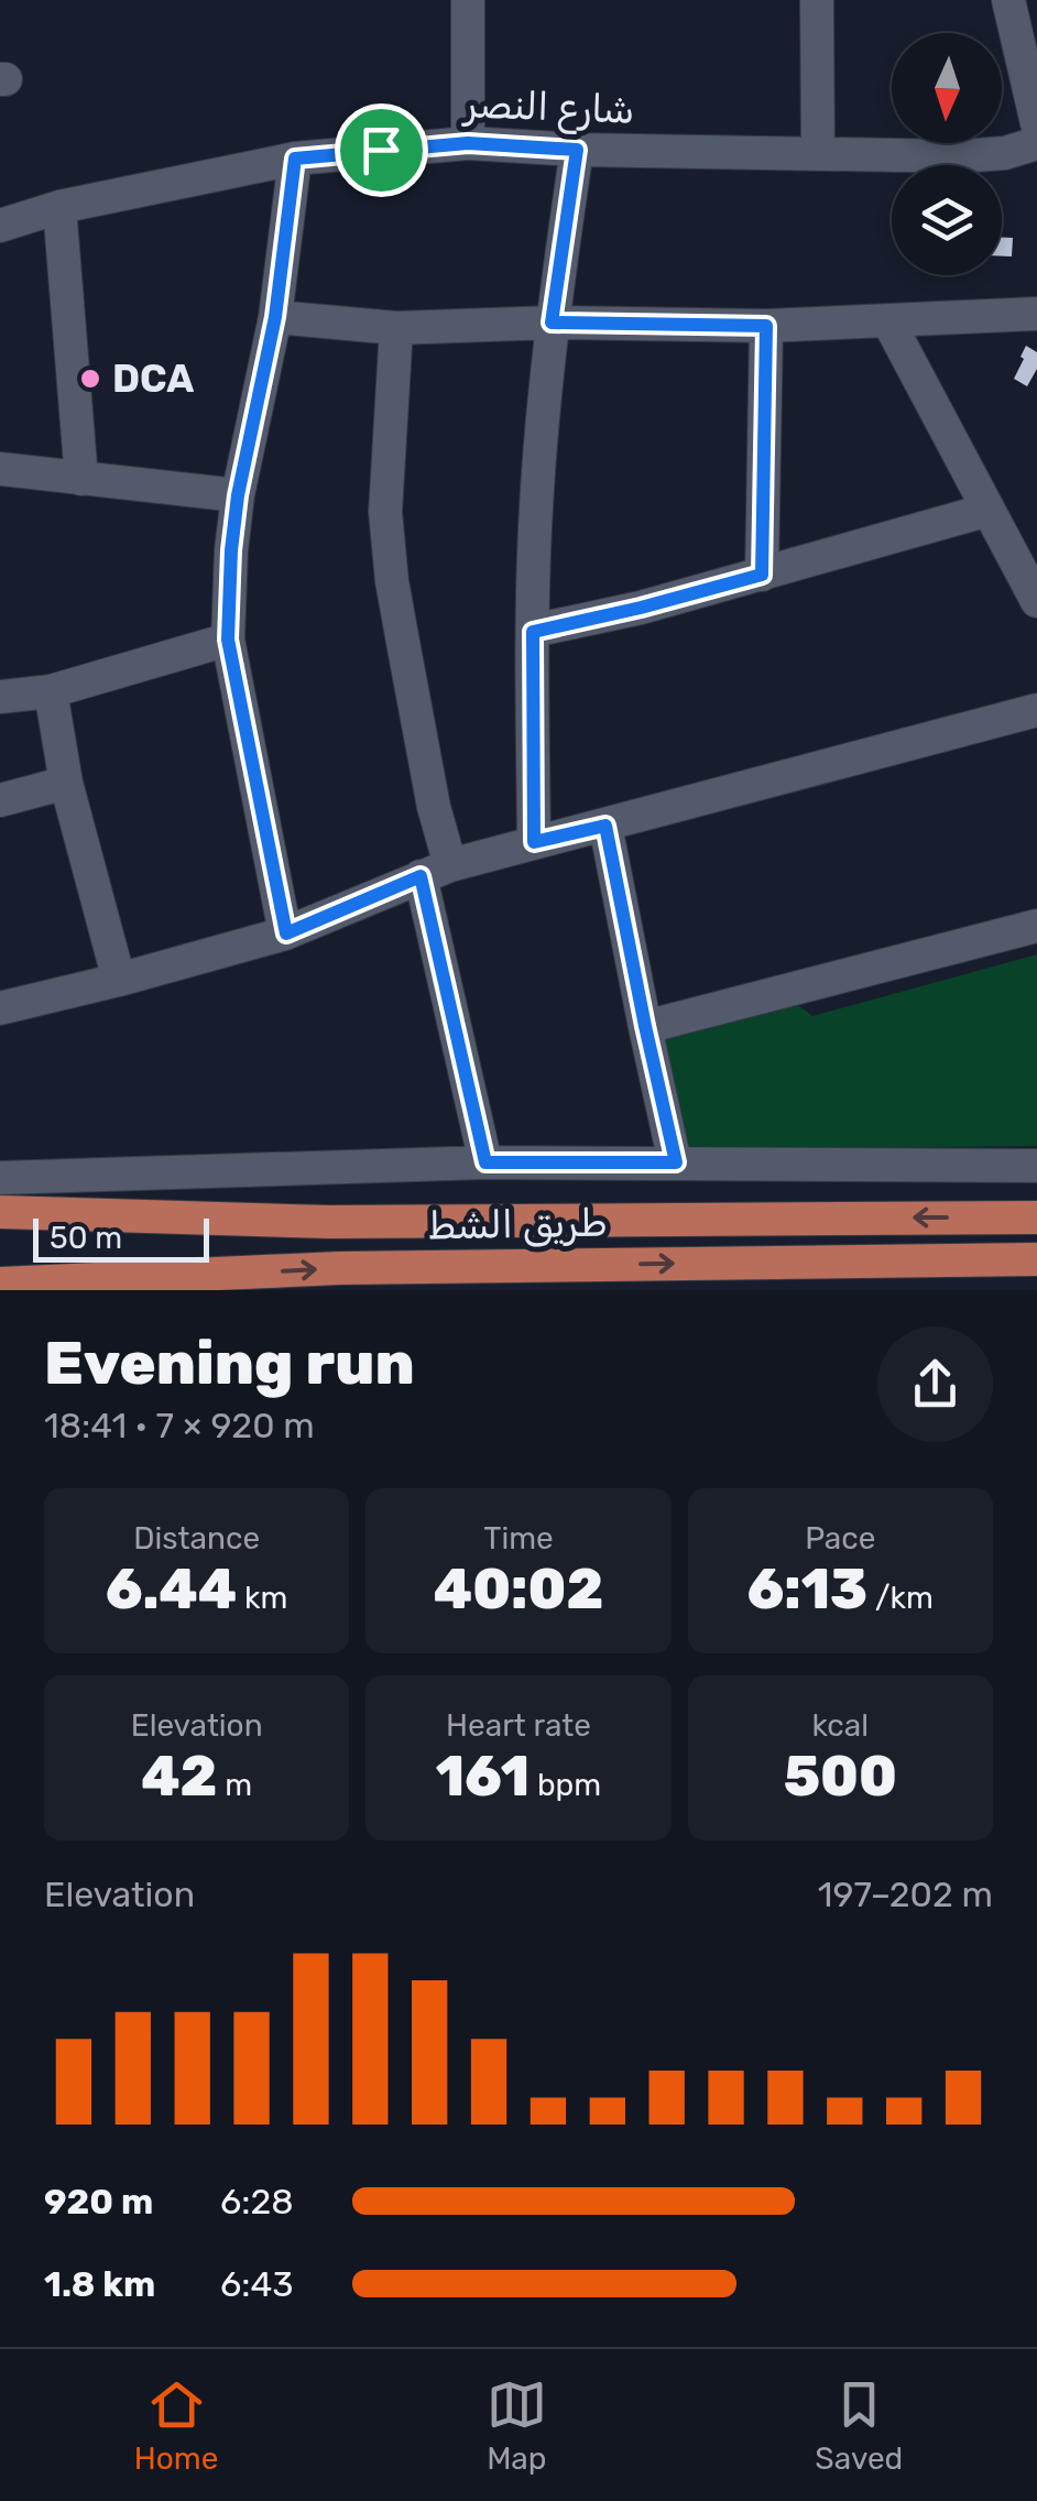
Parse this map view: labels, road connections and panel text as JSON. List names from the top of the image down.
{
  "streets": {
    "main road": ["طريق الشط"],
    "street": ["شارع النصر"]
  },
  "places": ["DCA"],
  "scale_bar": "50 m",
  "north": "bottom",
  "page": {
    "scale": "50 m",
    "heading": ["Evening run", "18:41 · 7 × 920 m"],
    "stats": [
      ["Distance", "6.44 km"],
      ["Time", "40:02"],
      ["Pace", "6:13 /km"],
      ["Elevation", "42 m"],
      ["Heart rate", "161 bpm"],
      ["kcal", "500"]
    ],
    "chart": ["Elevation", "197–202 m"],
    "list": [
      {
        "name": "920 m",
        "note": "6:28"
      },
      {
        "name": "1.8 km",
        "note": "6:43"
      }
    ],
    "tabs": ["Home", "Map", "Saved"]
  }
}
